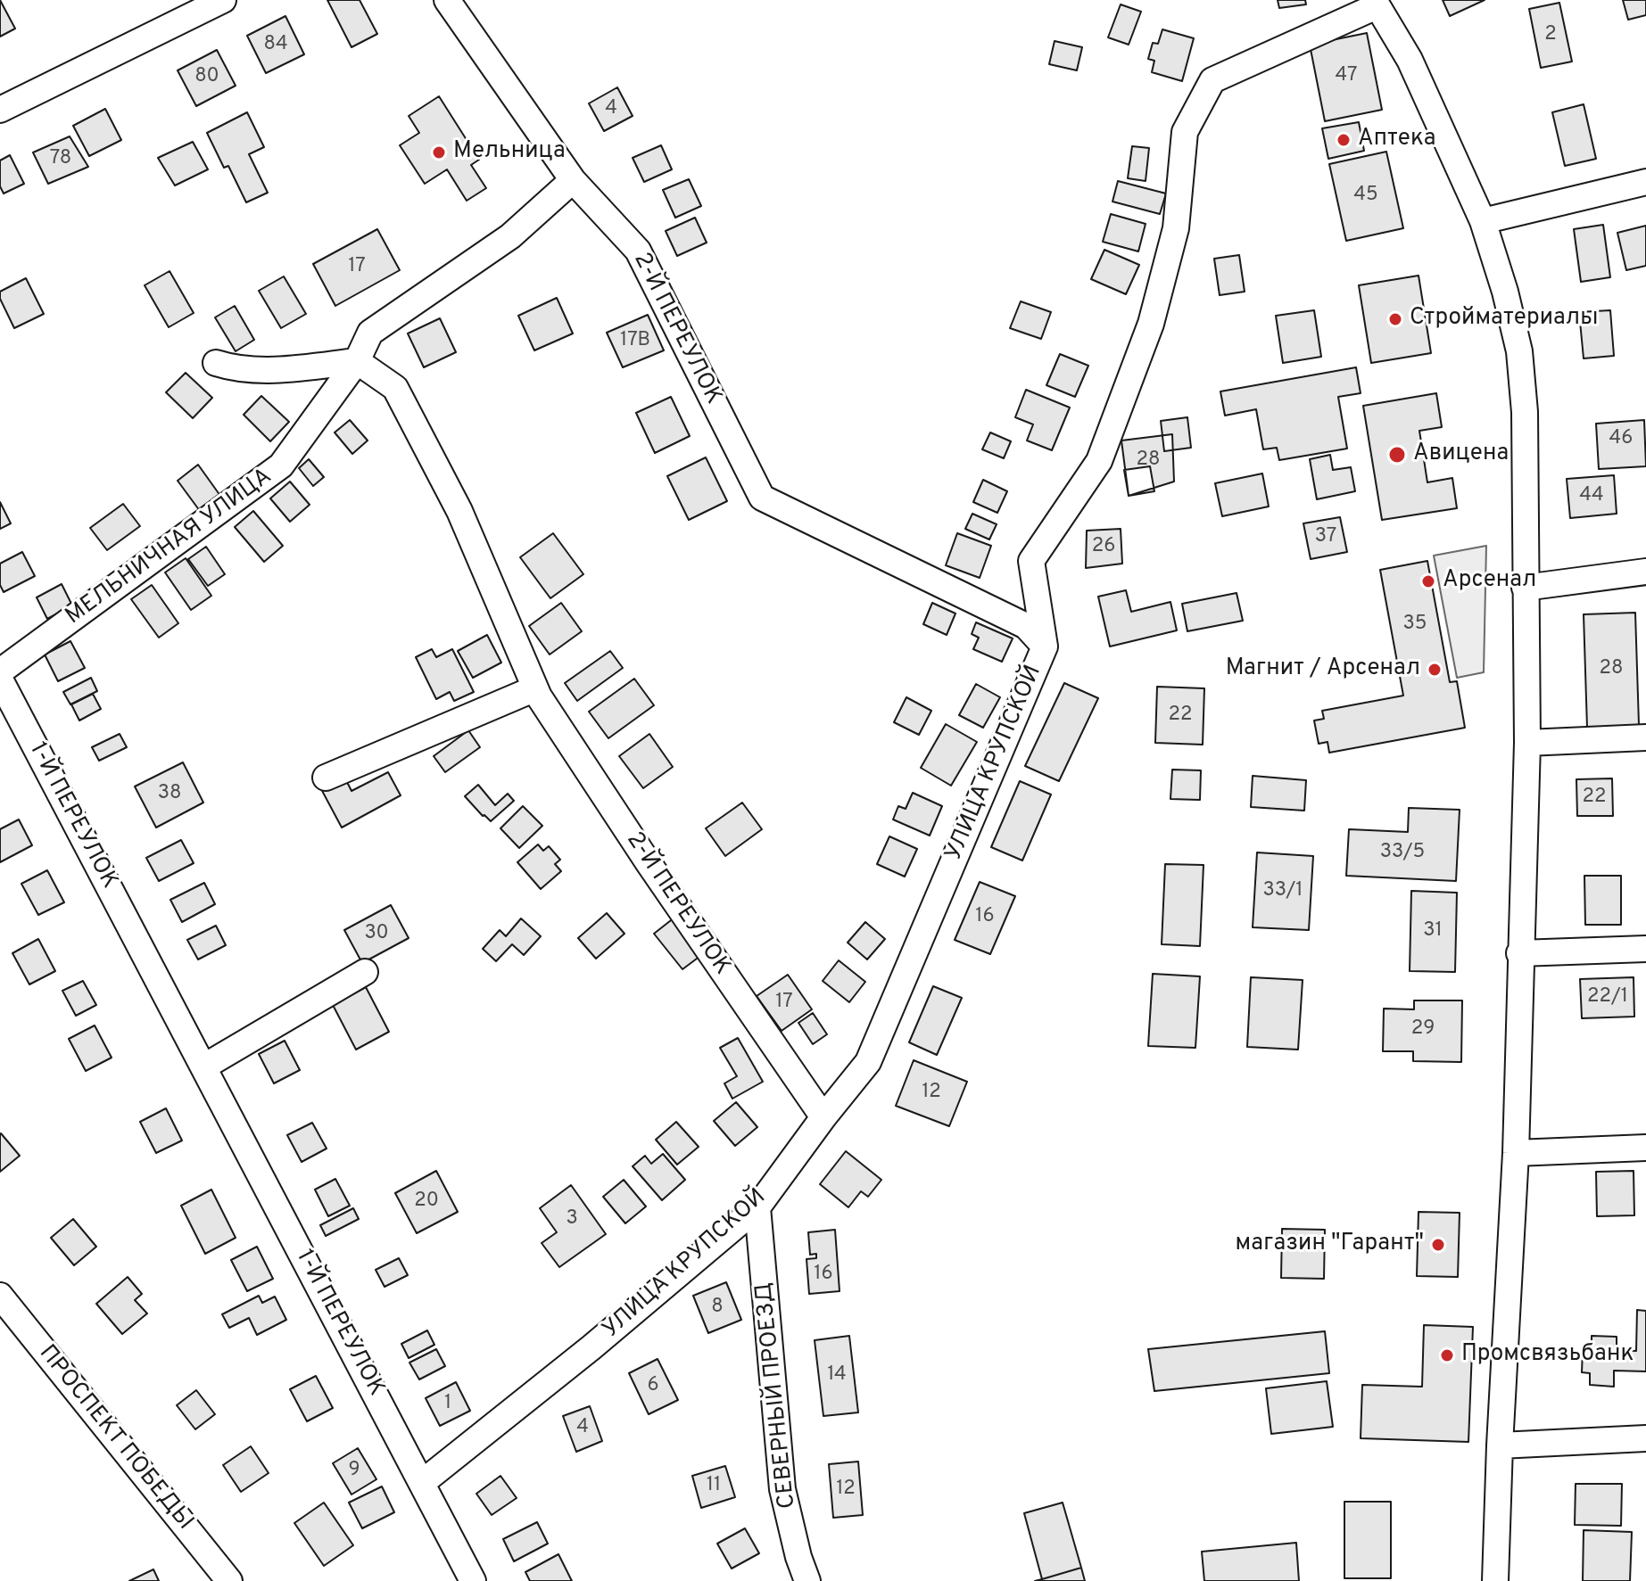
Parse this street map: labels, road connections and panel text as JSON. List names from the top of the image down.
{
  "streets": {
    "street": [
      "2-Й ПЕРЕУЛОК",
      "МЕЛЬНИЧНАЯ УЛИЦА",
      "УЛИЦА КРУПСКОЙ",
      "1-Й ПЕРЕУЛОК",
      "СЕВЕРНЫЙ ПРОЕЗД",
      "ПРОСПЕКТ ПОБЕДЫ"
    ]
  },
  "crossings": [
    ["2-Й ПЕРЕУЛОК", "МЕЛЬНИЧНАЯ УЛИЦА"],
    ["2-Й ПЕРЕУЛОК", "УЛИЦА КРУПСКОЙ"],
    ["УЛИЦА КРУПСКОЙ", "1-Й ПЕРЕУЛОК"],
    ["УЛИЦА КРУПСКОЙ", "СЕВЕРНЫЙ ПРОЕЗД"]
  ],
  "places": [
    "Аптека",
    "Мельница",
    "Стройматериалы",
    "Авицена",
    "Арсенал",
    "Магнит / Арсенал",
    "магазин \"Гарант\"",
    "Промсвязьбанк"
  ],
  "house_numbers": [
    "2",
    "84",
    "47",
    "80",
    "4",
    "78",
    "45",
    "17",
    "17В",
    "46",
    "28",
    "44",
    "37",
    "26",
    "35",
    "28",
    "22",
    "38",
    "22",
    "33/5",
    "33/1",
    "16",
    "31",
    "30",
    "22/1",
    "17",
    "29",
    "12",
    "20",
    "3",
    "16",
    "8",
    "14",
    "6",
    "1",
    "4",
    "9",
    "11",
    "12"
  ]
}
